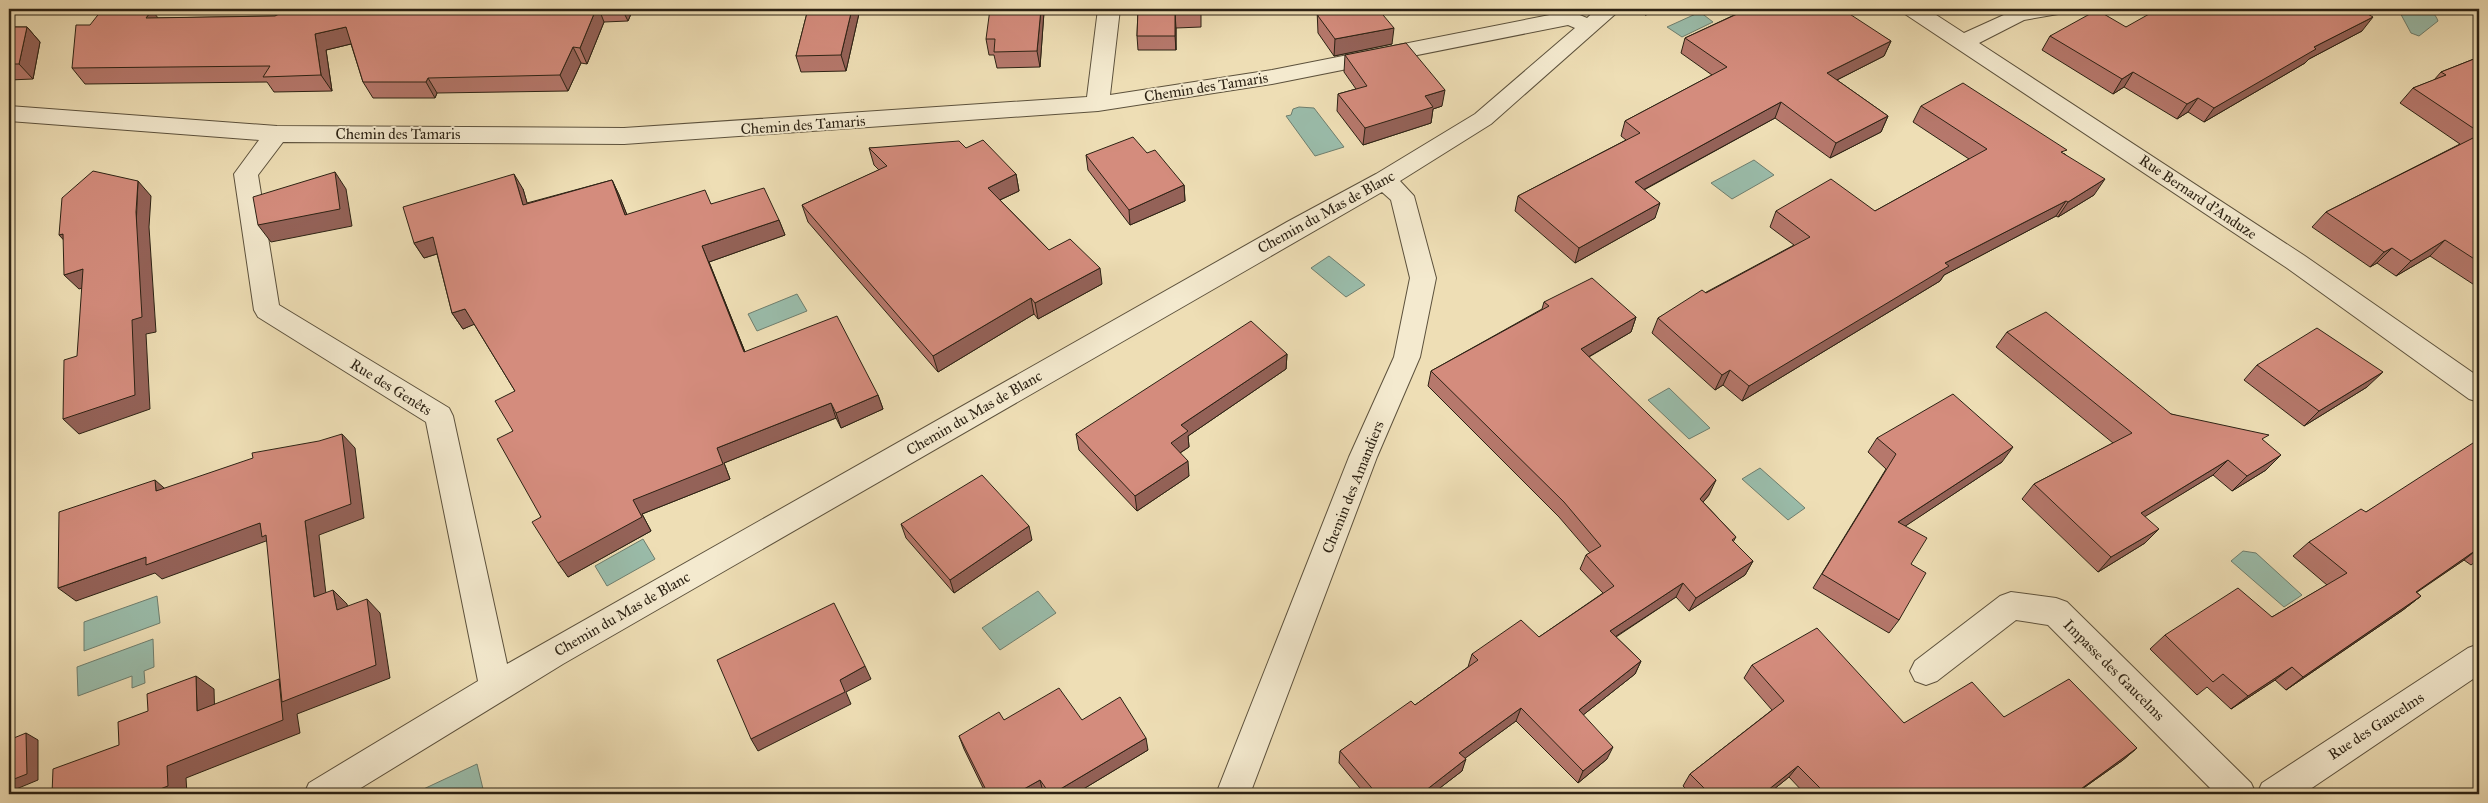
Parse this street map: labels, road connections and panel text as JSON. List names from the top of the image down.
{
  "streets": {
    "street": [
      "Chemin des Tamaris",
      "Rue Bernard d'Anduze",
      "Chemin du Mas de Blanc",
      "Rue des Genêts",
      "Chemin des Amandiers",
      "Impasse des Gaucelms",
      "Rue des Gaucelms"
    ]
  },
  "crossings": [
    ["Chemin des Tamaris", "Chemin du Mas de Blanc"],
    ["Chemin des Tamaris", "Rue des Genêts"],
    ["Chemin du Mas de Blanc", "Rue des Genêts"],
    ["Chemin du Mas de Blanc", "Chemin des Amandiers"]
  ]
}
